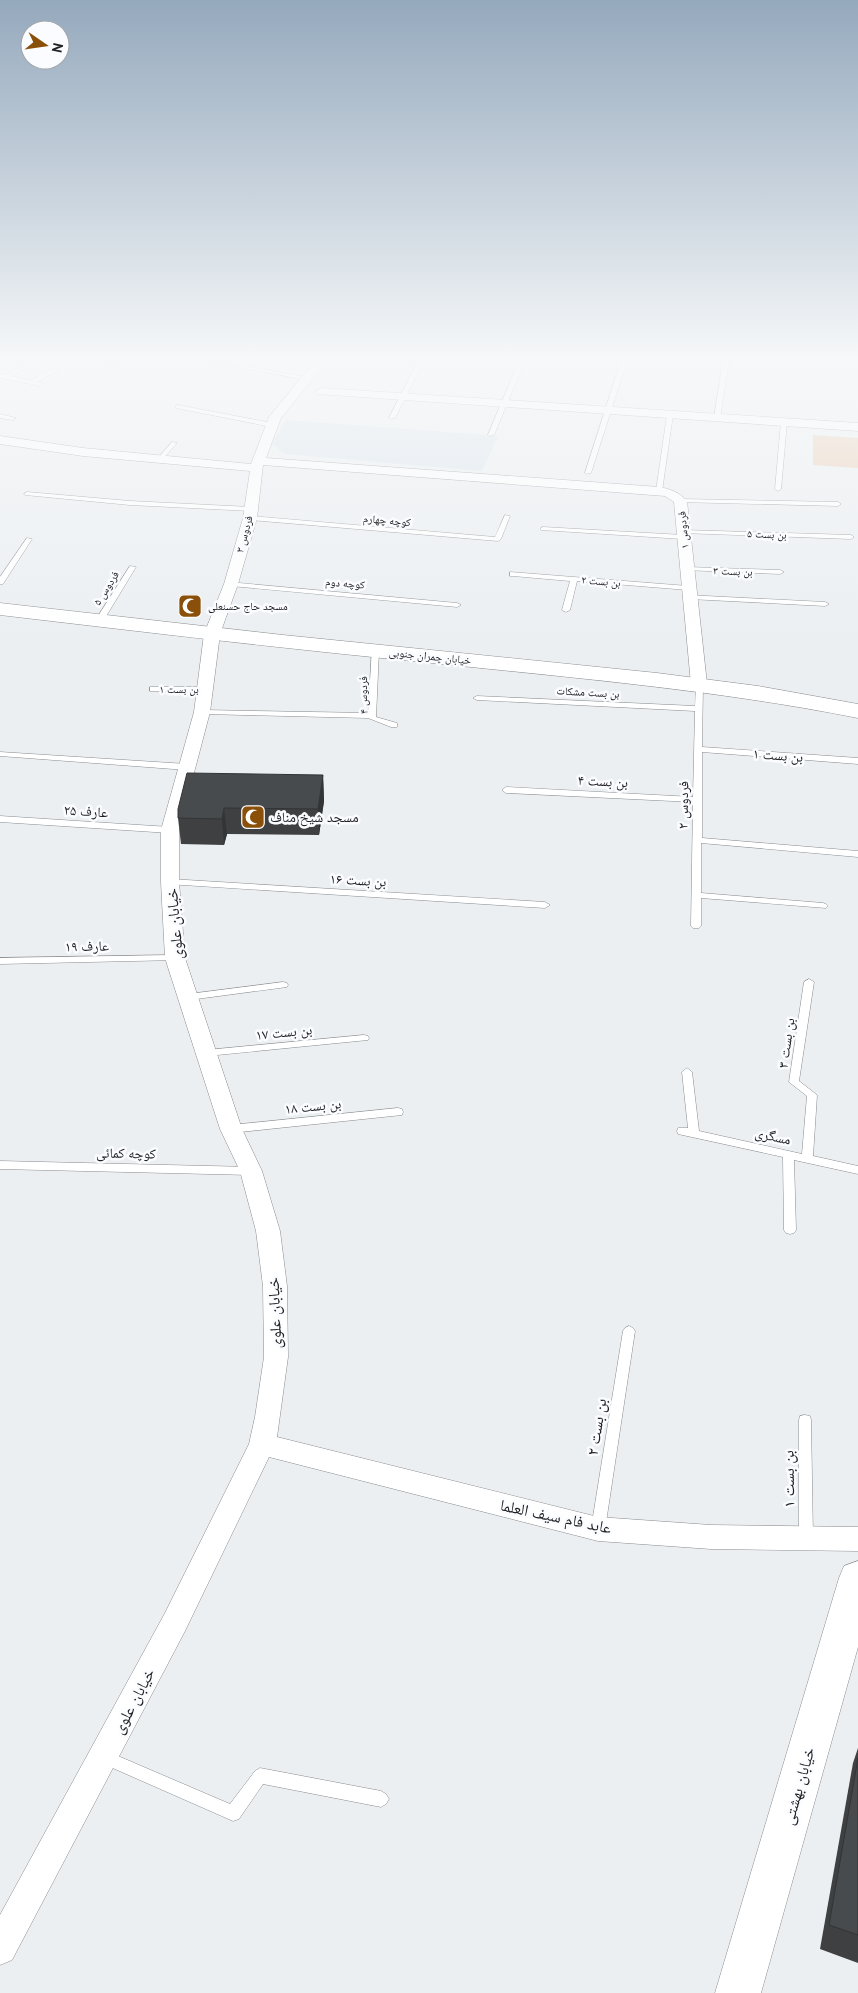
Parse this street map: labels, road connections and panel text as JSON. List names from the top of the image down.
{
  "streets": {
    "main road": ["خیابان چمران جنوبی", "خیابان بهشتی"],
    "street": [
      "فردوس ۱",
      "فردوس ۳",
      "خیابان علوی",
      "عابد فام سیف العلما"
    ],
    "lane": [
      "کوچه چهارم",
      "بن بست ۵",
      "بن بست ۳",
      "بن بست ۲",
      "کوچه دوم",
      "فردوس ۵",
      "بن بست ۱",
      "بن بست مشکات",
      "فردوس ۴",
      "بن بست ۴",
      "فردوس ۲",
      "عارف ۲۵",
      "بن بست ۱۶",
      "عارف ۱۹",
      "بن بست ۱۷",
      "بن بست ۱۸",
      "مسگری",
      "کوچه کمائی"
    ]
  },
  "crossings": [
    ["کوچه چهارم", "فردوس ۳"],
    ["فردوس ۱", "فردوس ۳"],
    ["فردوس ۱", "بن بست ۵"],
    ["فردوس ۱", "بن بست ۳"],
    ["فردوس ۱", "بن بست ۲"],
    ["فردوس ۱", "خیابان چمران جنوبی"],
    ["فردوس ۱", "فردوس ۲"],
    ["فردوس ۳", "کوچه دوم"],
    ["فردوس ۳", "خیابان چمران جنوبی"],
    ["فردوس ۳", "خیابان علوی"],
    ["بن بست ۳", "مسگری"],
    ["بن بست ۲", "عابد فام سیف العلما"],
    ["فردوس ۵", "خیابان چمران جنوبی"],
    ["خیابان چمران جنوبی", "فردوس ۴"],
    ["خیابان چمران جنوبی", "فردوس ۲"],
    ["خیابان چمران جنوبی", "خیابان علوی"],
    ["بن بست ۱", "فردوس ۲"],
    ["بن بست ۱", "خیابان علوی"],
    ["بن بست ۱", "عابد فام سیف العلما"],
    ["بن بست مشکات", "فردوس ۲"],
    ["بن بست ۴", "فردوس ۲"],
    ["عارف ۲۵", "خیابان علوی"],
    ["بن بست ۱۶", "خیابان علوی"],
    ["خیابان علوی", "عارف ۱۹"],
    ["خیابان علوی", "بن بست ۱۷"],
    ["خیابان علوی", "بن بست ۱۸"],
    ["خیابان علوی", "کوچه کمائی"],
    ["خیابان علوی", "عابد فام سیف العلما"]
  ],
  "places": {
    "mosque": ["مسجد حاج حسنعلی", "مسجد شیخ مناف"]
  },
  "north": "right"
}
